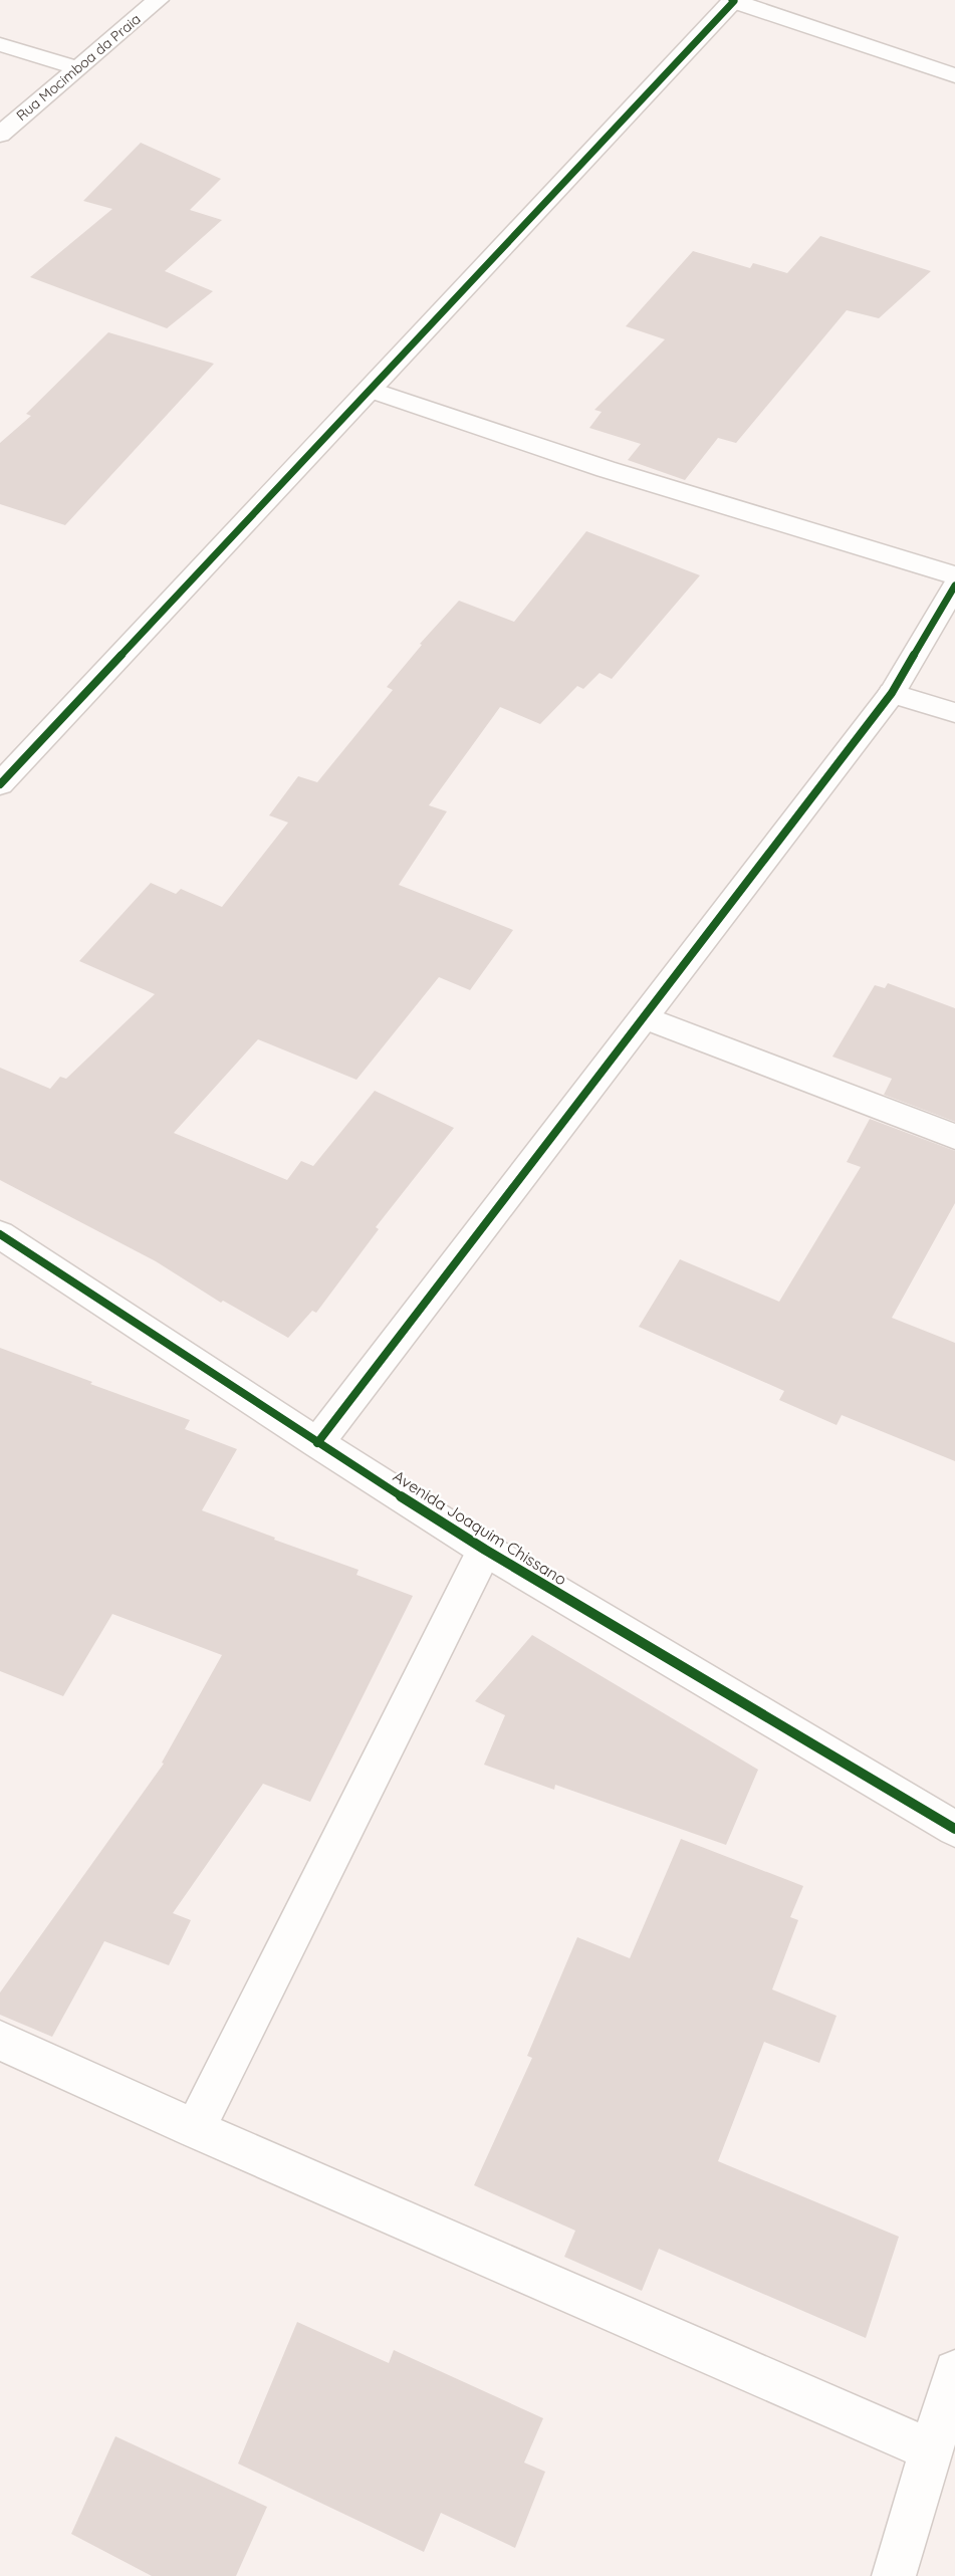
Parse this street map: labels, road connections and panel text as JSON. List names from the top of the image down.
{
  "streets": {
    "street": ["Rua Mocimboa da Praia", "Avenida Joaquim Chissano"]
  }
}
